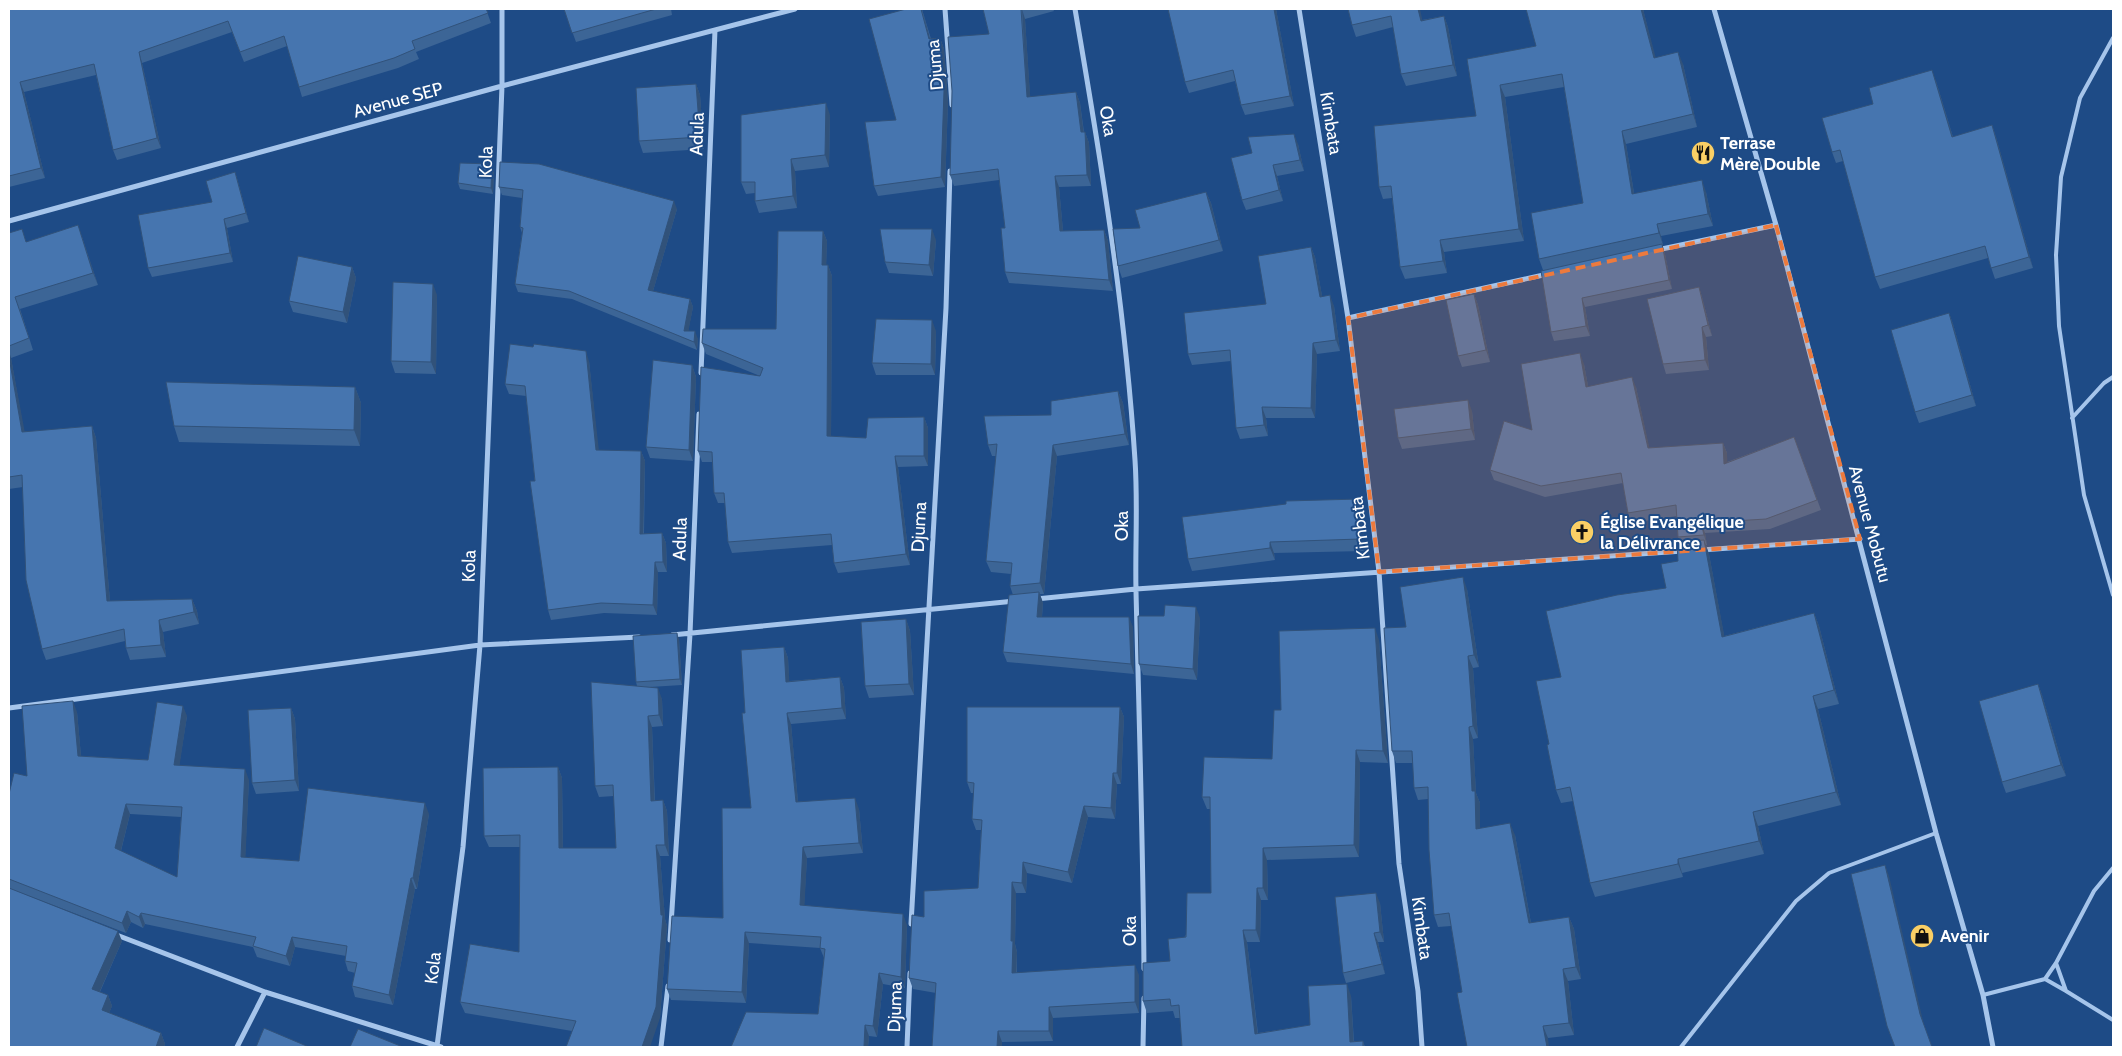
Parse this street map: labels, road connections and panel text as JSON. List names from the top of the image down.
{
  "streets": {
    "street": [
      "Djuma",
      "Avenue SEP",
      "Oka",
      "Kimbata",
      "Adula",
      "Kola",
      "Avenue Mobutu"
    ]
  },
  "crossings": [
    ["Avenue SEP", "Adula"],
    ["Avenue SEP", "Kola"]
  ],
  "places": {
    "restaurant": ["Terrase Mère Double"],
    "church": ["Église Evangélique la Délivrance"],
    "shop": ["Avenir"]
  }
}
